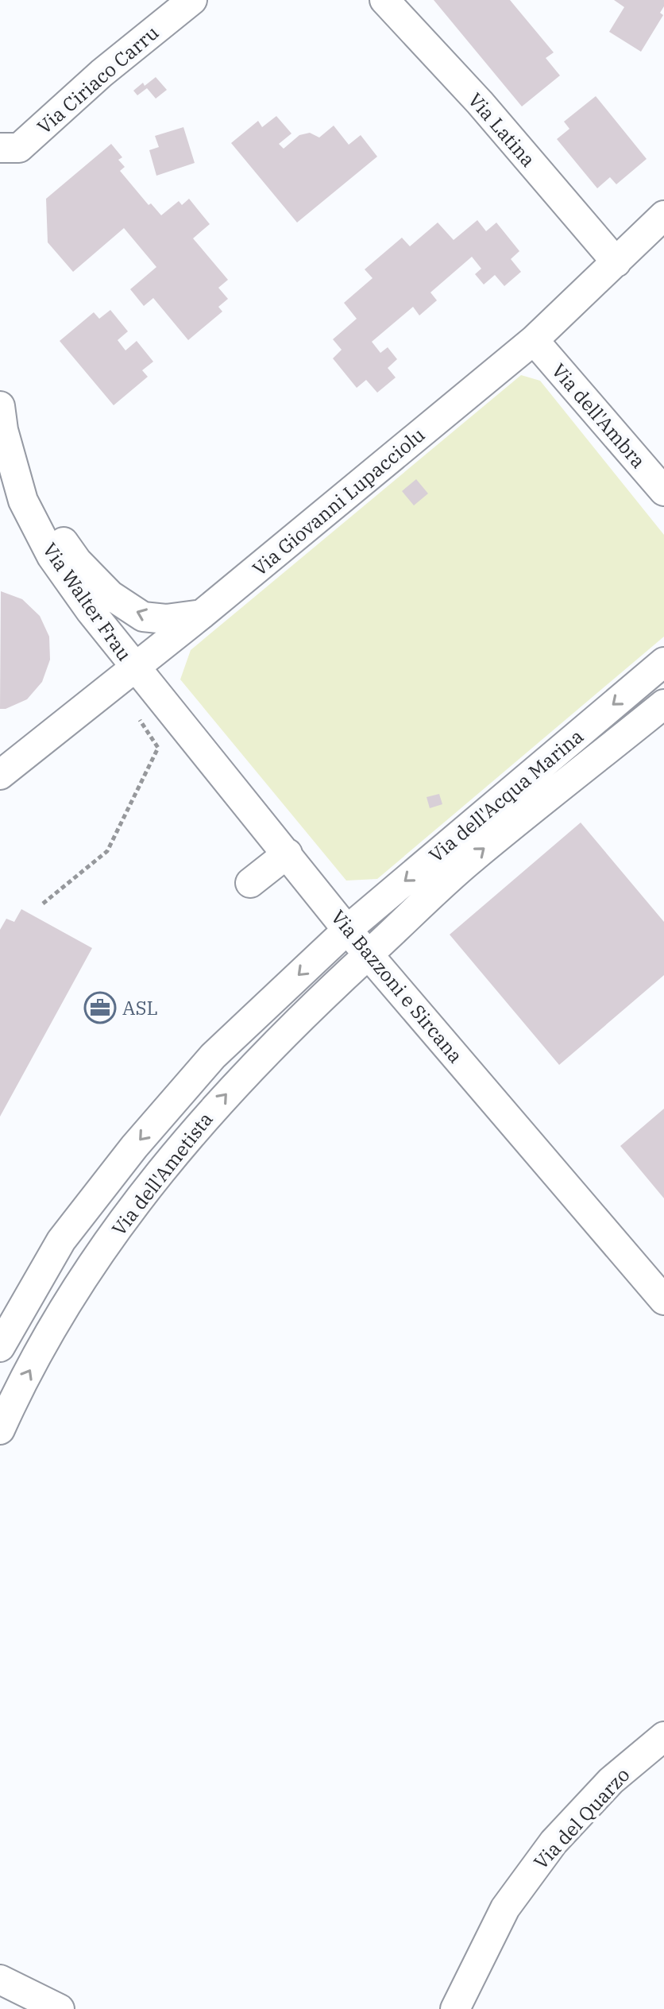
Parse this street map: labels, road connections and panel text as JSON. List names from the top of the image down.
{
  "streets": {
    "street": [
      "Via Ciriaco Carru",
      "Via Latina",
      "Via dell'Ambra",
      "Via Giovanni Lupacciolu",
      "Via Walter Frau",
      "Via dell'Acqua Marina",
      "Via Bazzoni e Sircana",
      "Via dell'Ametista",
      "Via del Quarzo"
    ]
  },
  "crossings": [
    ["Via Latina", "Via Giovanni Lupacciolu"],
    ["Via dell'Ambra", "Via Giovanni Lupacciolu"],
    ["Via Giovanni Lupacciolu", "Via Walter Frau"],
    ["Via Giovanni Lupacciolu", "Via Bazzoni e Sircana"],
    ["Via Walter Frau", "Via Bazzoni e Sircana"],
    ["Via dell'Acqua Marina", "Via Bazzoni e Sircana"],
    ["Via dell'Acqua Marina", "Via dell'Ametista"],
    ["Via Bazzoni e Sircana", "Via dell'Ametista"]
  ],
  "places": {
    "office": ["ASL"]
  }
}
